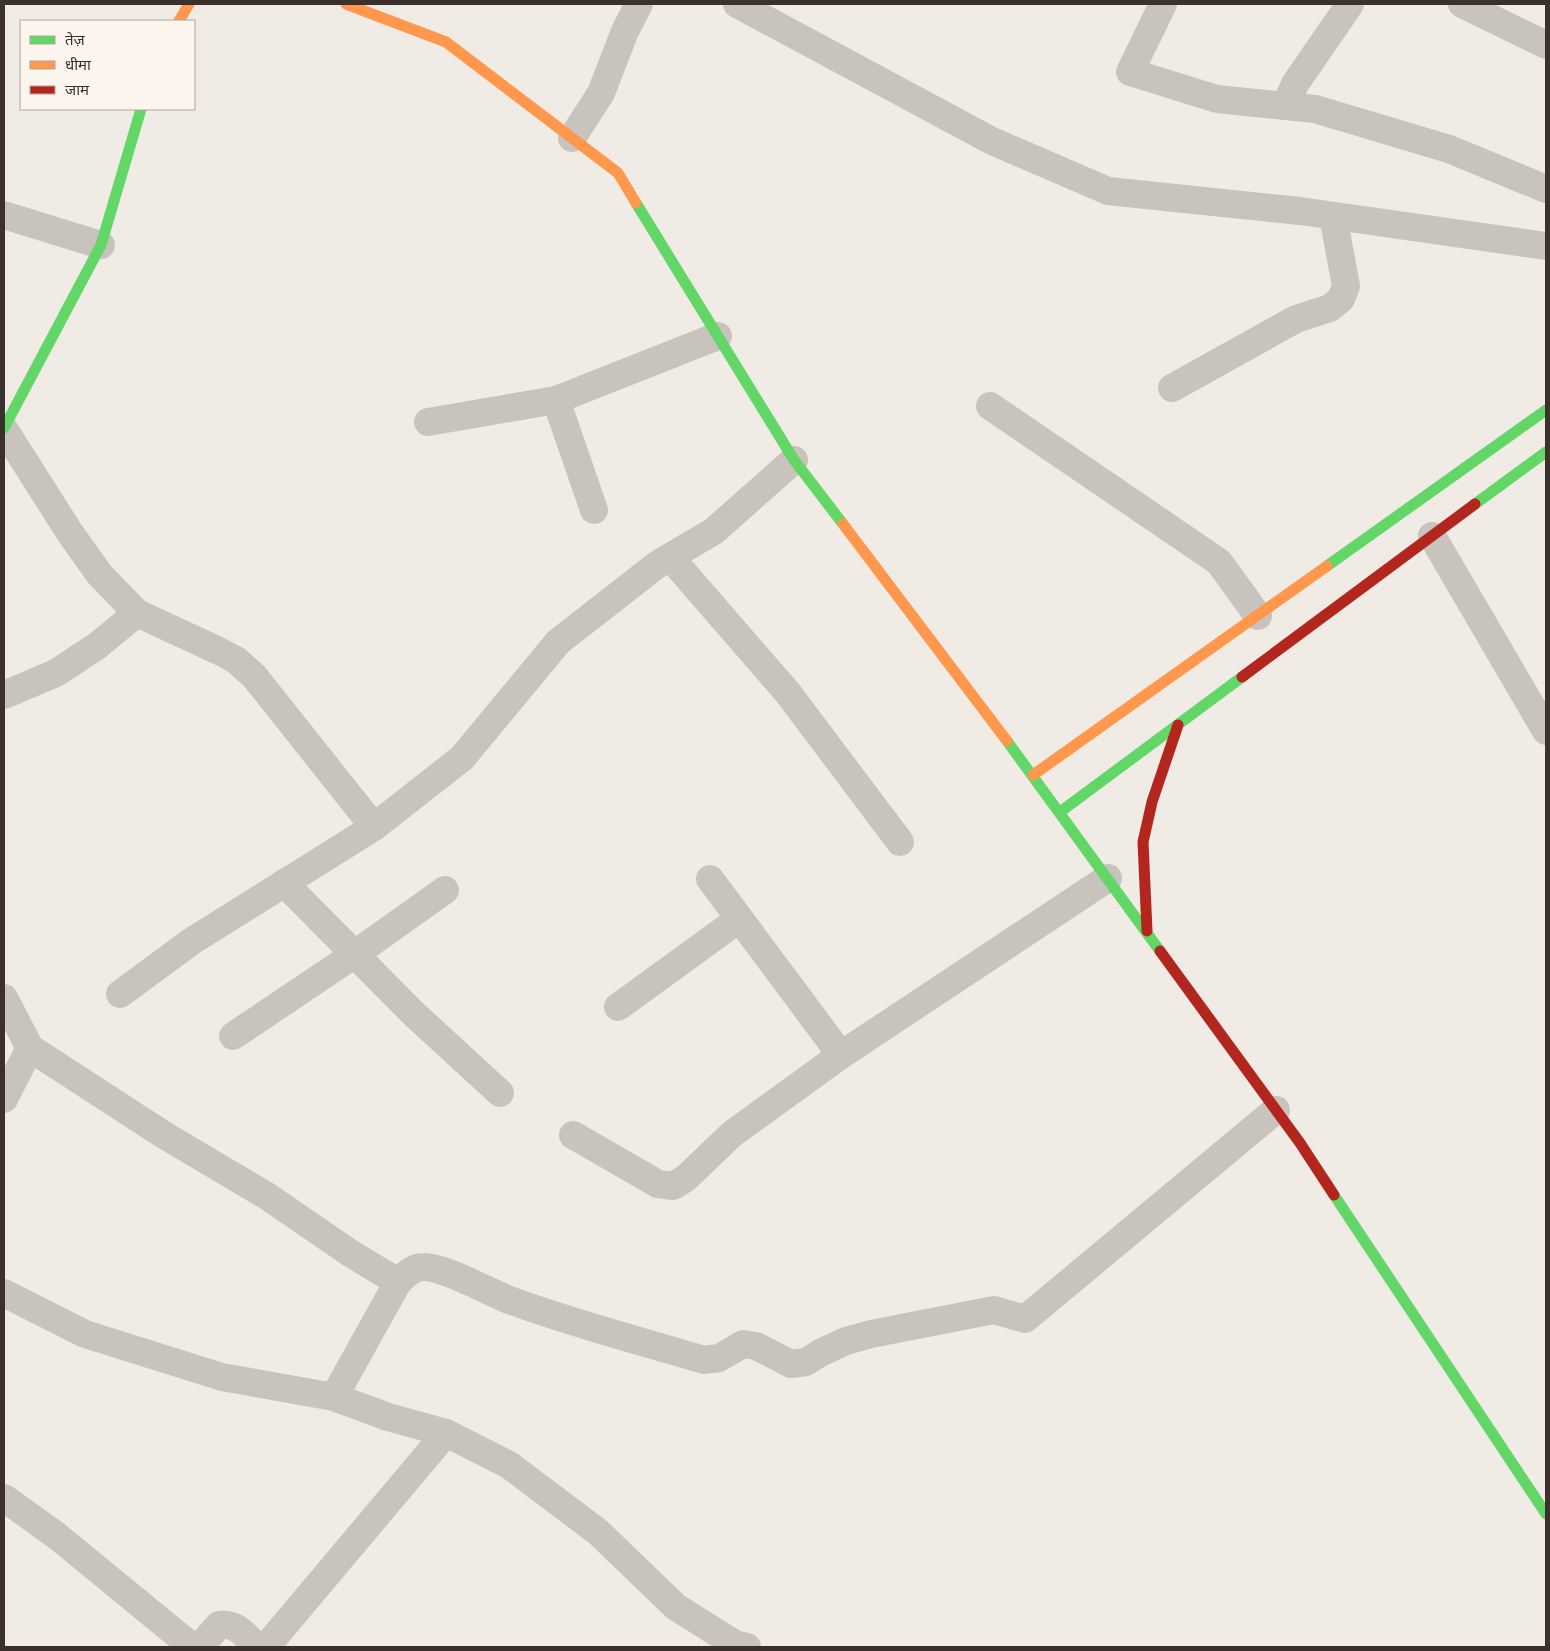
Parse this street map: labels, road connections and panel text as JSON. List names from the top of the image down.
{
  "legend": ["तेज़", "धीमा", "जाम"]
}
